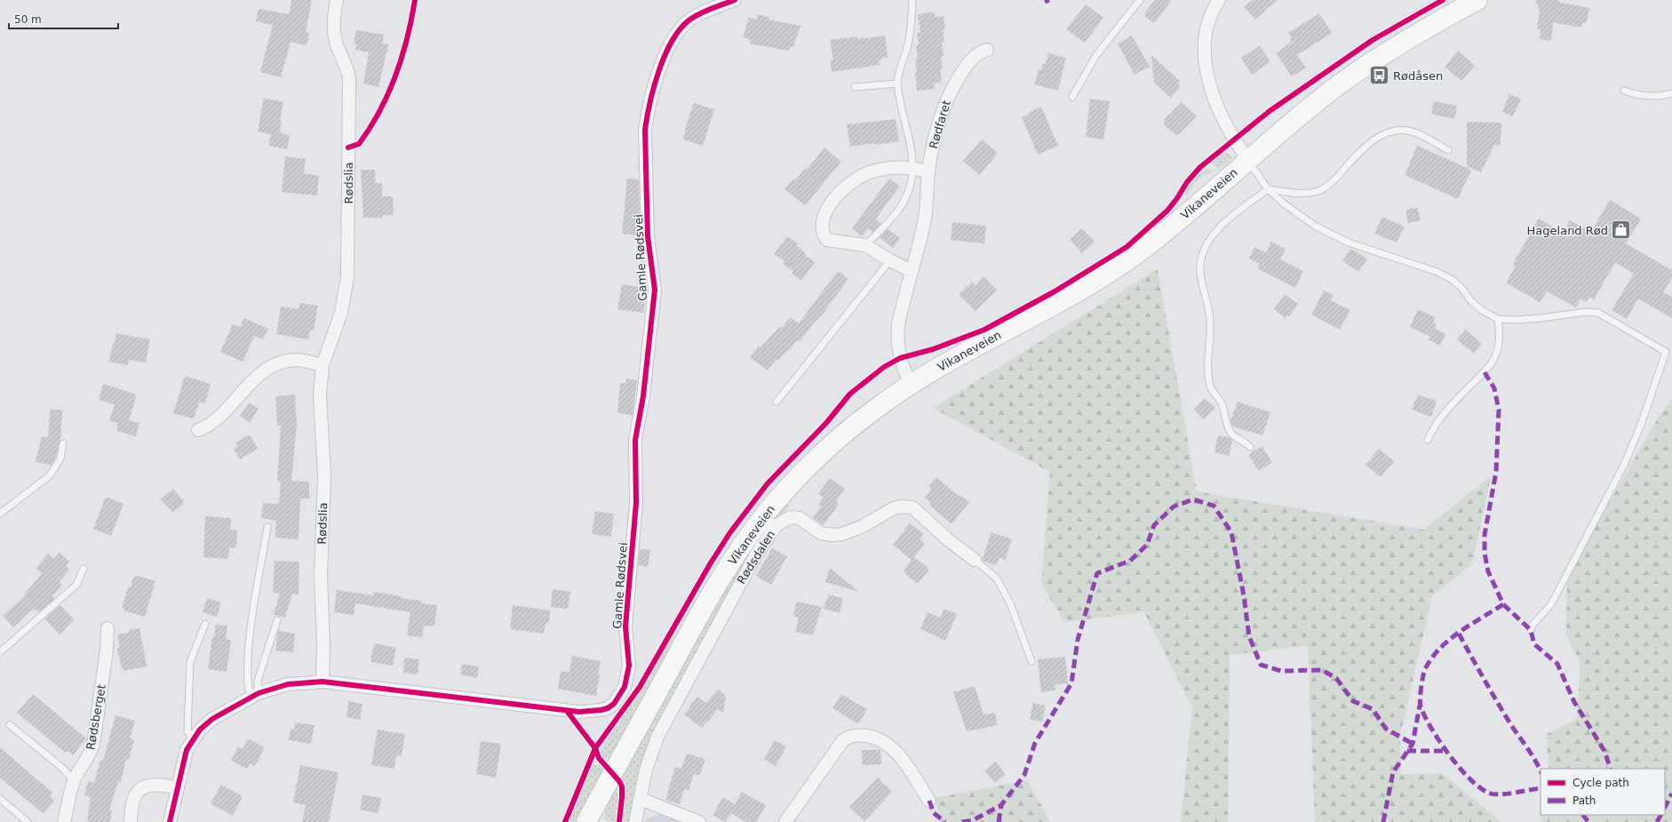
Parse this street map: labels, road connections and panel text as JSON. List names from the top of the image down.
{
  "streets": {
    "main road": ["Vikaneveien"],
    "street": [
      "Rødfaret",
      "Rødslia",
      "Gamle Rødsvei",
      "Rødsdalen",
      "Rødsberget"
    ]
  },
  "crossings": [
    ["Rødfaret", "Vikaneveien"],
    ["Rødslia", "Gamle Rødsvei"]
  ],
  "places": {
    "bus stop": ["Rødåsen"],
    "shop": ["Hageland Rød"]
  },
  "legend": ["Cycle path", "Path"],
  "scale_bar": "50 m"
}
